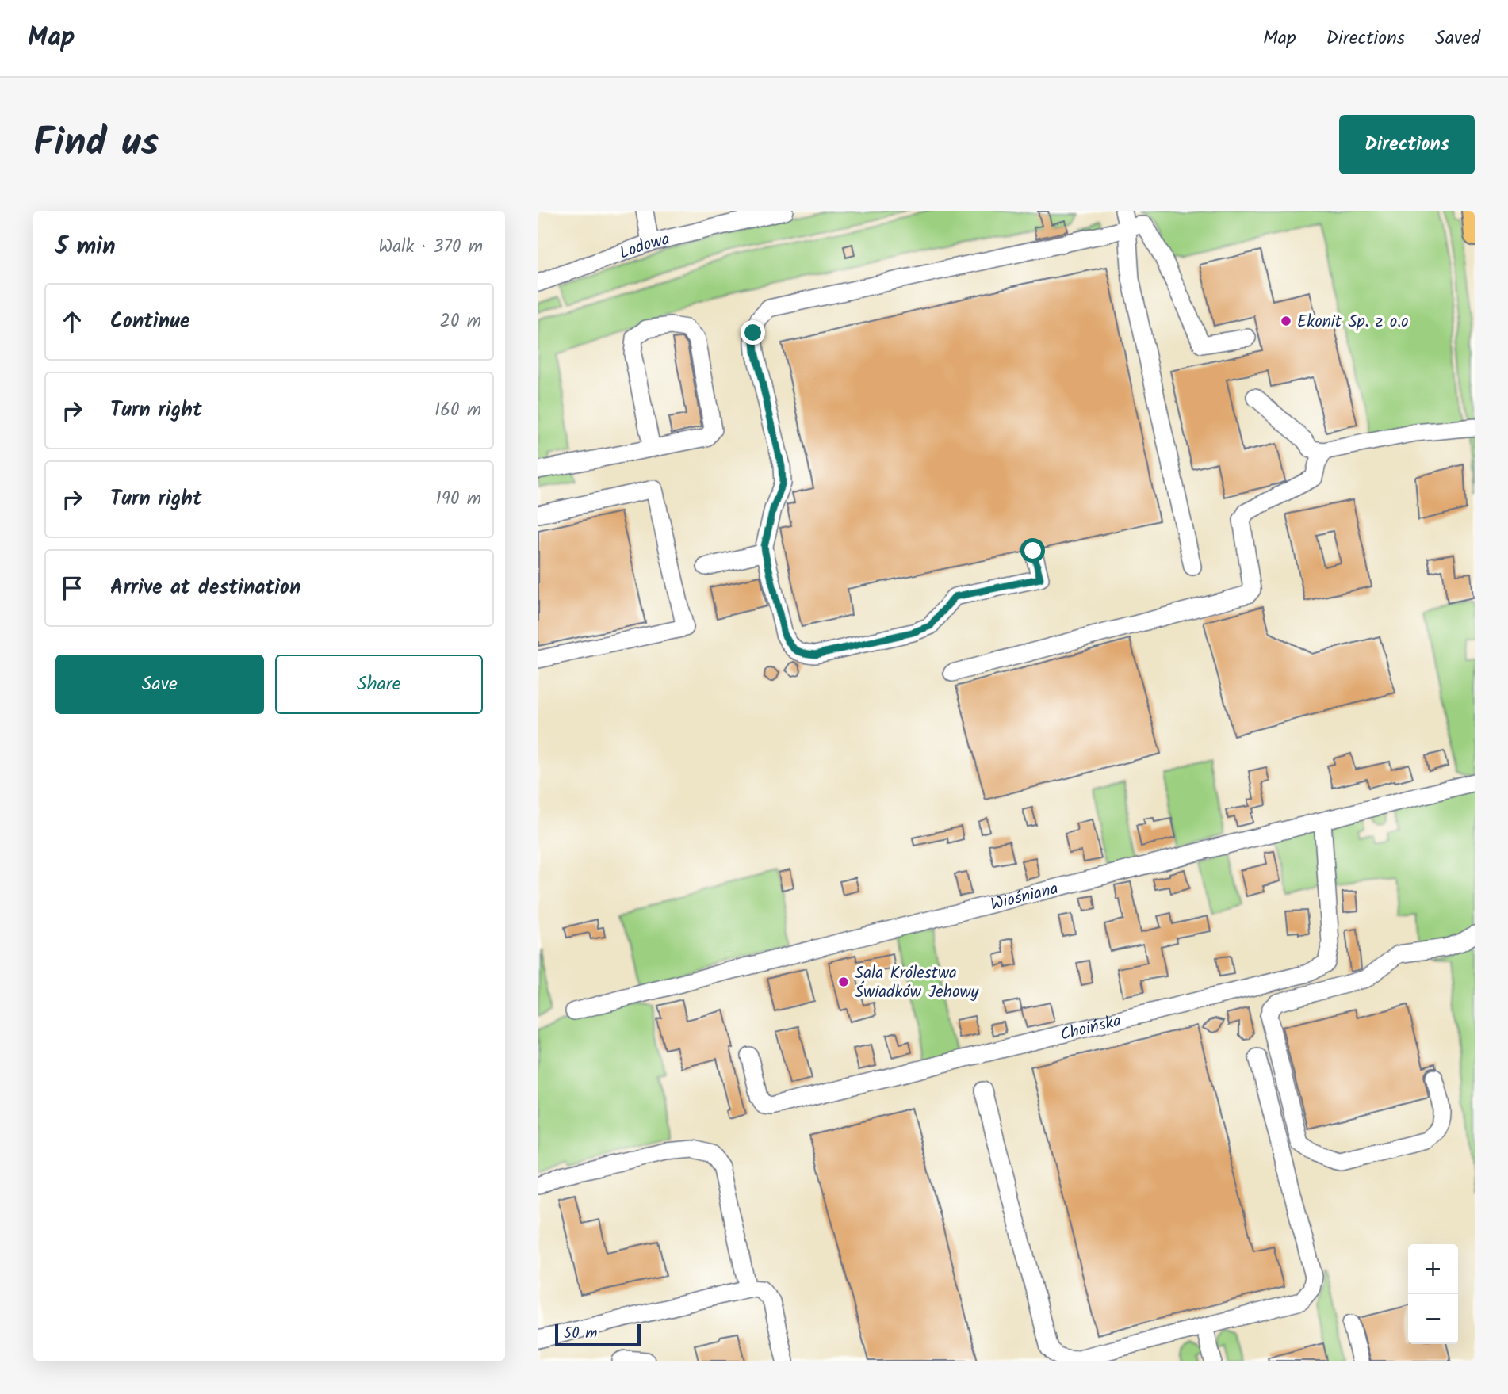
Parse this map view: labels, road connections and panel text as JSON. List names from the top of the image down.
{
  "streets": {
    "street": ["Lodowa", "Wiośniana", "Choińska"]
  },
  "crossings": [
    ["Wiośniana", "Choińska"]
  ],
  "places": ["Ekonit Sp. z o.o", "Sala Królestwa Świadków Jehowy"],
  "scale_bar": "50 m",
  "page": {
    "header": "Map",
    "nav": ["Map", "Directions", "Saved"],
    "title": "Find us",
    "buttons": [
      "Directions",
      ["Save", "Share"]
    ],
    "heading": ["5 min", "Walk · 370 m"],
    "list": [
      ["Continue", "20 m"],
      ["Turn right", "160 m"],
      ["Turn right", "190 m"],
      "Arrive at destination"
    ],
    "map_buttons": ["+", "−"],
    "scale": "50 m"
  }
}
